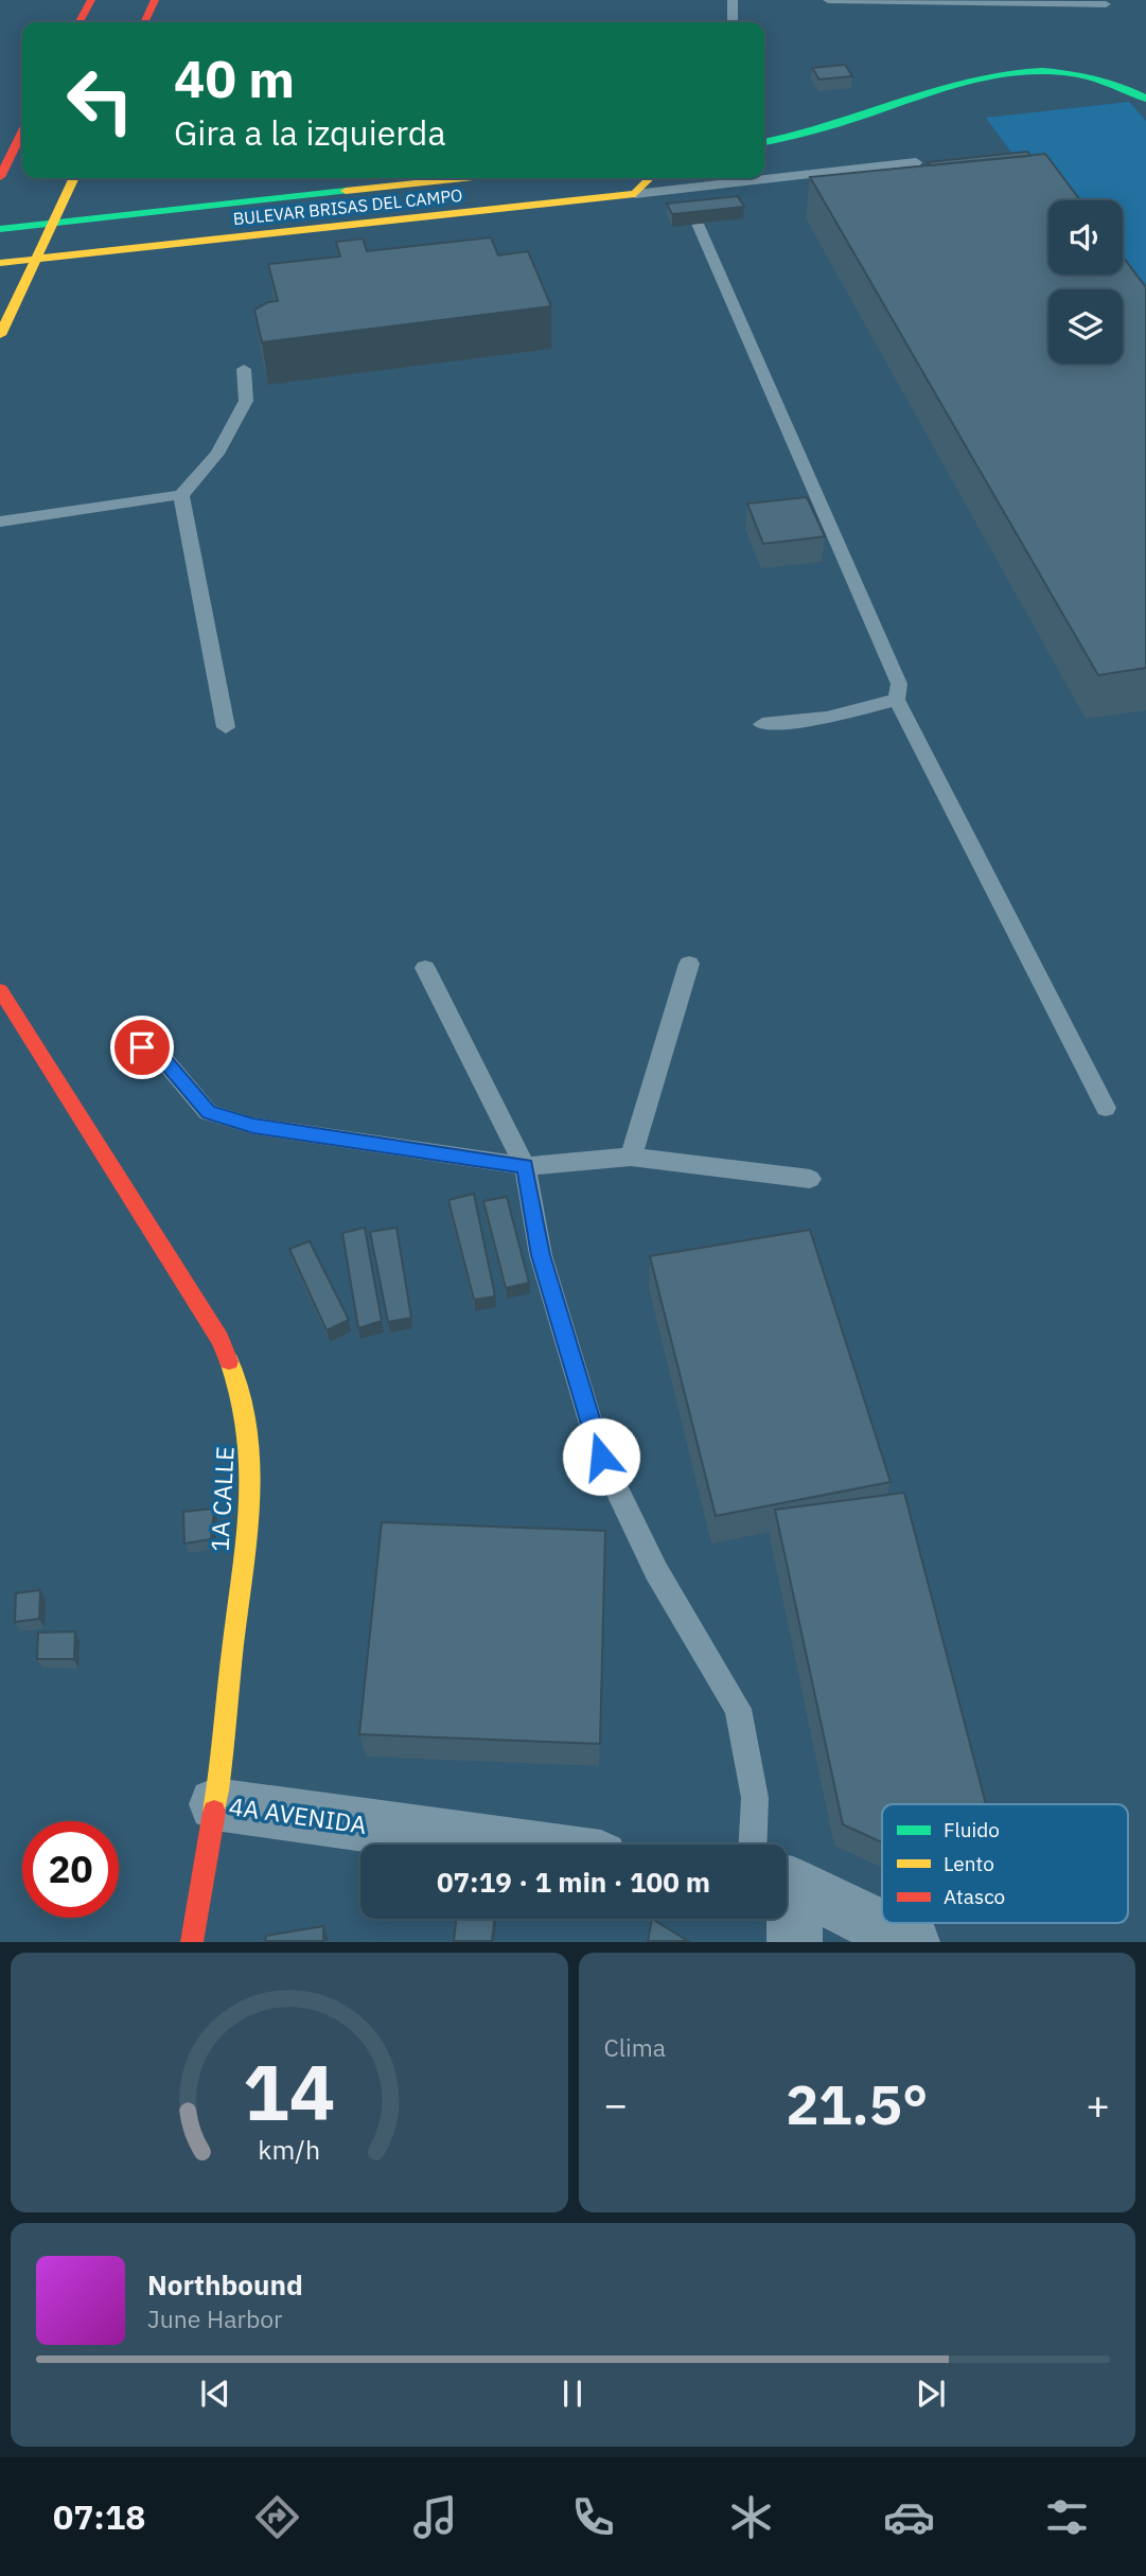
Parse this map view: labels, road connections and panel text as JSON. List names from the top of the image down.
{
  "streets": {
    "street": ["BULEVAR BRISAS DEL CAMPO", "1A CALLE", "4A AVENIDA"]
  },
  "crossings": [
    ["1A CALLE", "4A AVENIDA"]
  ],
  "legend": ["Fluido", "Lento", "Atasco"],
  "page": {
    "turn": ["40 m", "Gira a la izquierda"],
    "limit": "20",
    "trip": "07:19 · 1 min · 100 m",
    "tile": "Clima",
    "heat": ["−", "21.5°", "+"],
    "song": ["Northbound", "June Harbor"],
    "tabs": "07:18",
    "gauge": ["14", "km/h"]
  }
}
